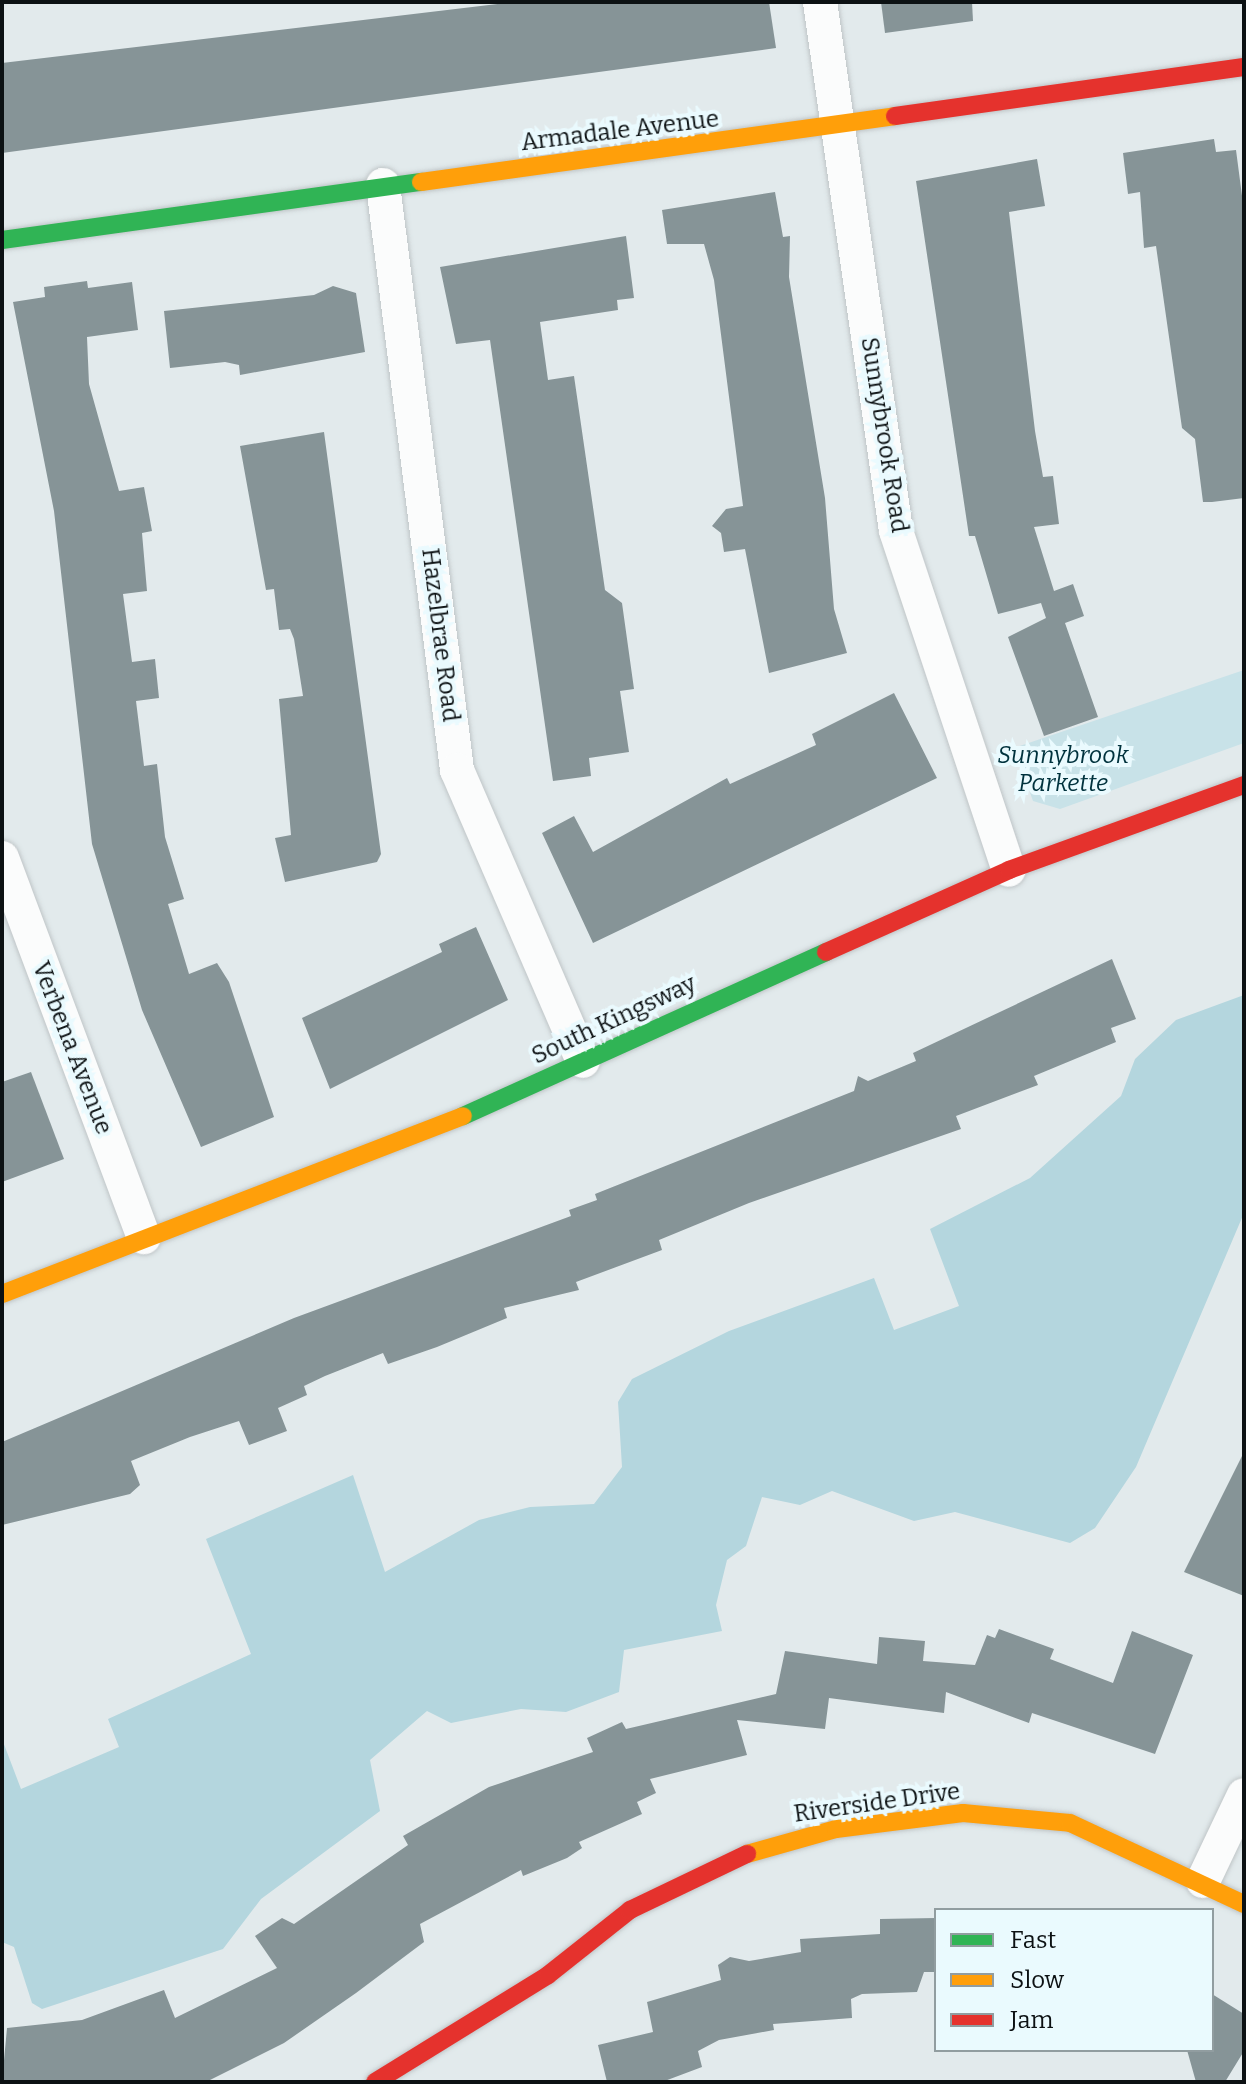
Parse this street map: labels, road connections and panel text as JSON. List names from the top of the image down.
{
  "streets": {
    "street": [
      "Armadale Avenue",
      "Sunnybrook Road",
      "Hazelbrae Road",
      "South Kingsway",
      "Verbena Avenue",
      "Riverside Drive"
    ]
  },
  "crossings": [
    ["Armadale Avenue", "Sunnybrook Road"],
    ["Armadale Avenue", "Hazelbrae Road"],
    ["Sunnybrook Road", "South Kingsway"],
    ["Hazelbrae Road", "South Kingsway"],
    ["South Kingsway", "Verbena Avenue"]
  ],
  "parks": ["Sunnybrook Parkette"],
  "legend": ["Fast", "Slow", "Jam"]
}
